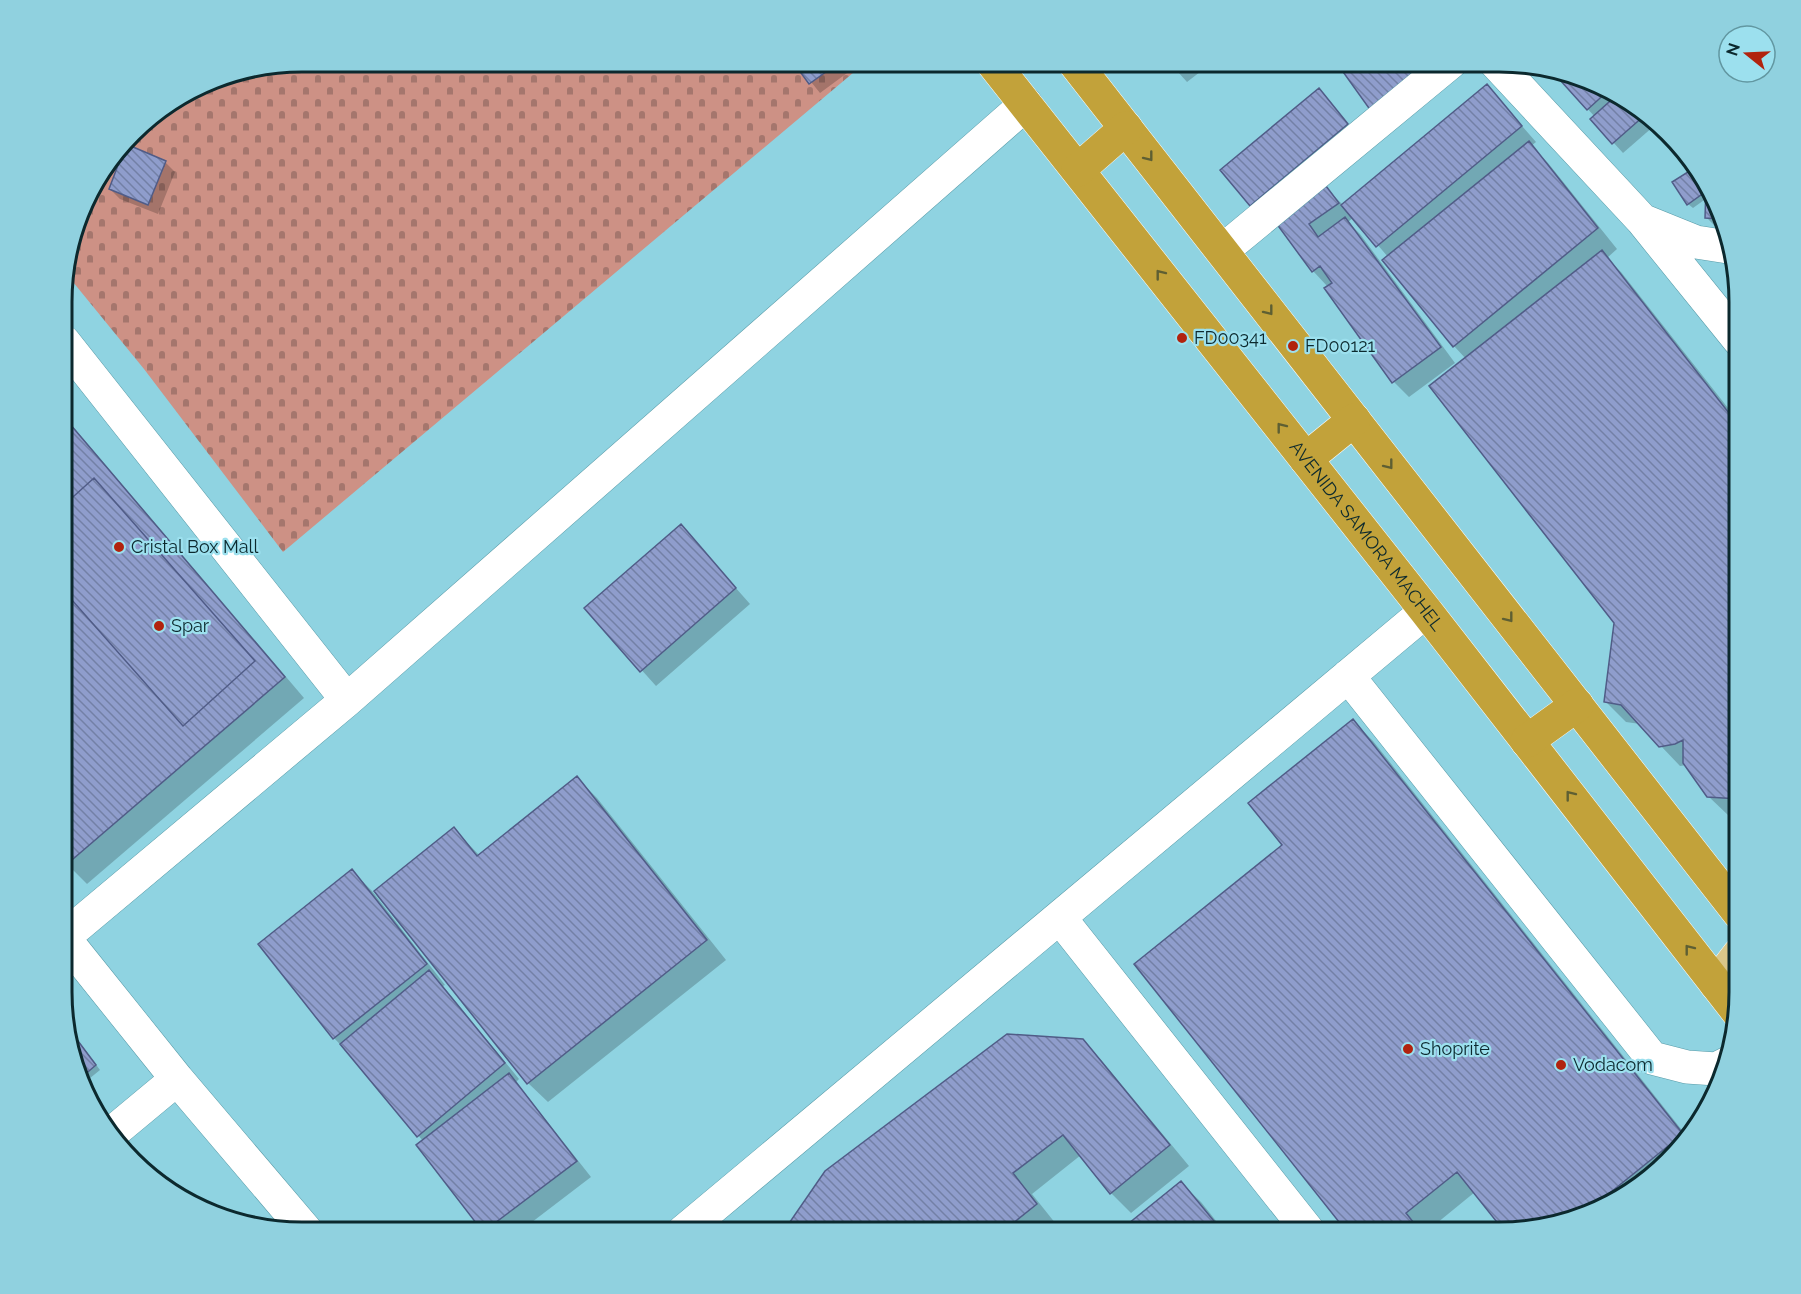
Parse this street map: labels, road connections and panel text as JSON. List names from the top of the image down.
{
  "streets": {
    "highway": ["AVENIDA SAMORA MACHEL"]
  },
  "places": [
    "FD00341",
    "FD00121",
    "Cristal Box Mall",
    "Spar",
    "Shoprite",
    "Vodacom"
  ],
  "north": "left"
}
